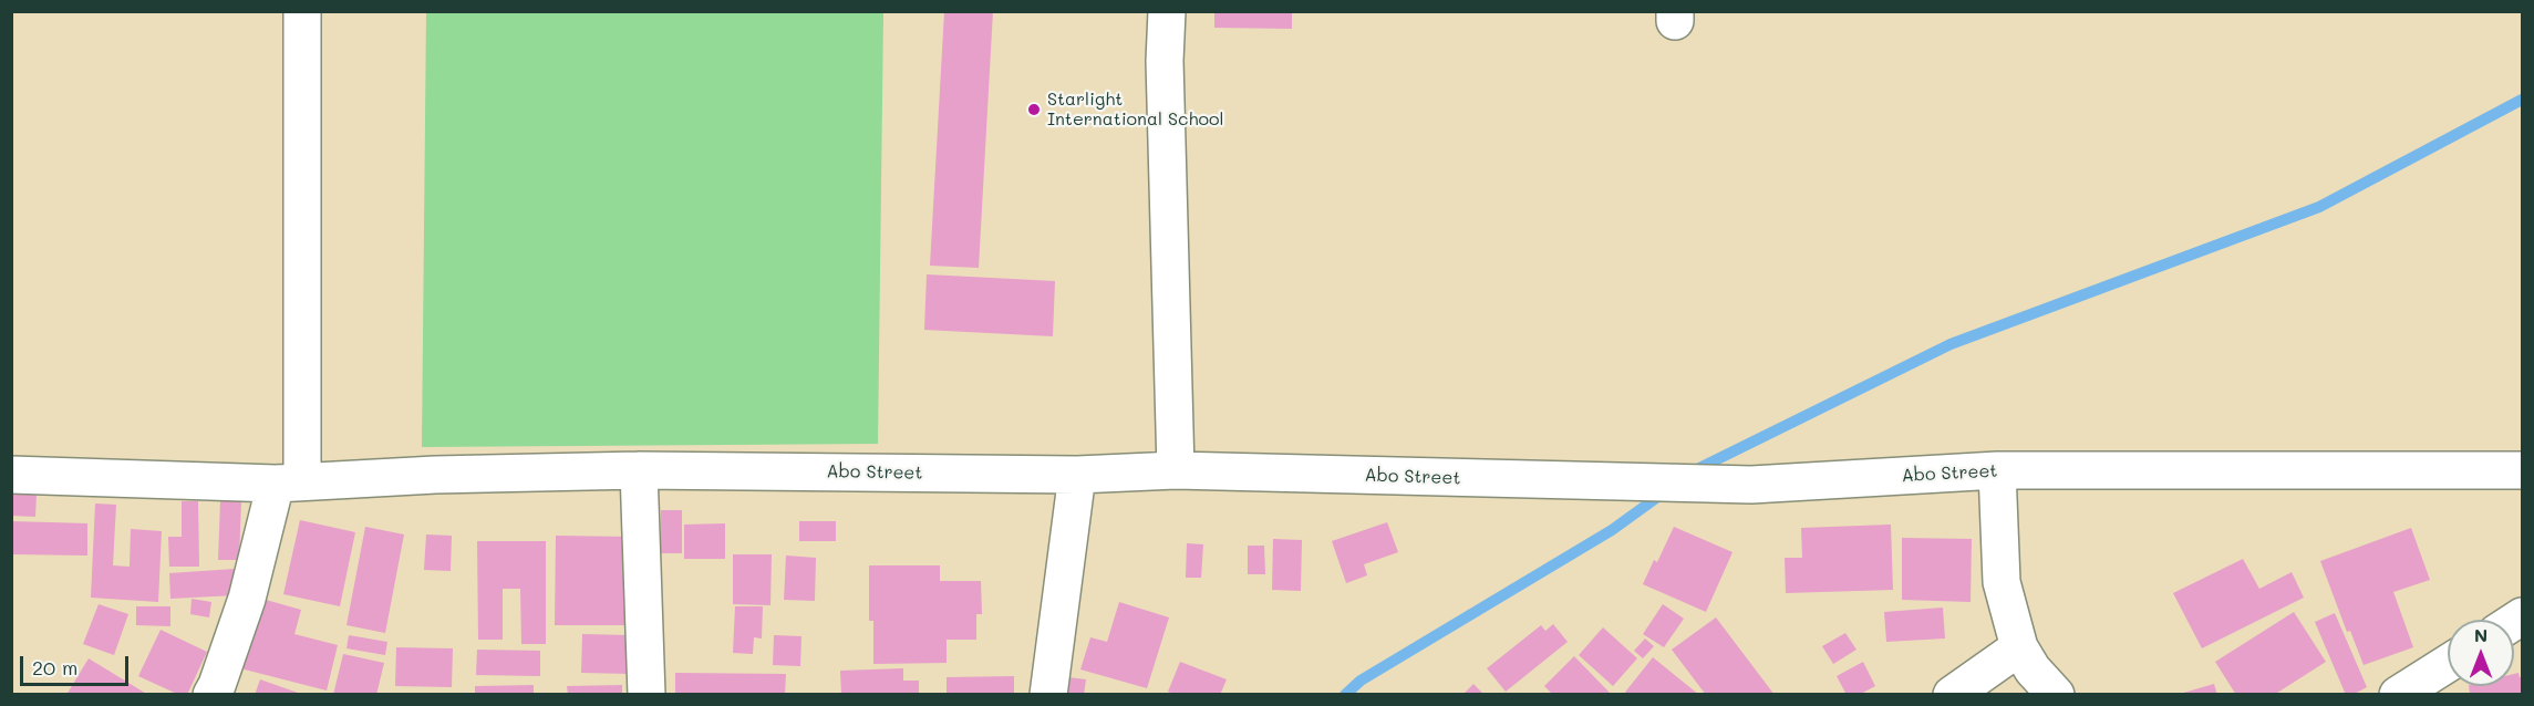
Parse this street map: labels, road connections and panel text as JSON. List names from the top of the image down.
{
  "streets": {
    "street": ["Abo Street"]
  },
  "places": ["Starlight International School"],
  "scale_bar": "20 m",
  "north": "top"
}
